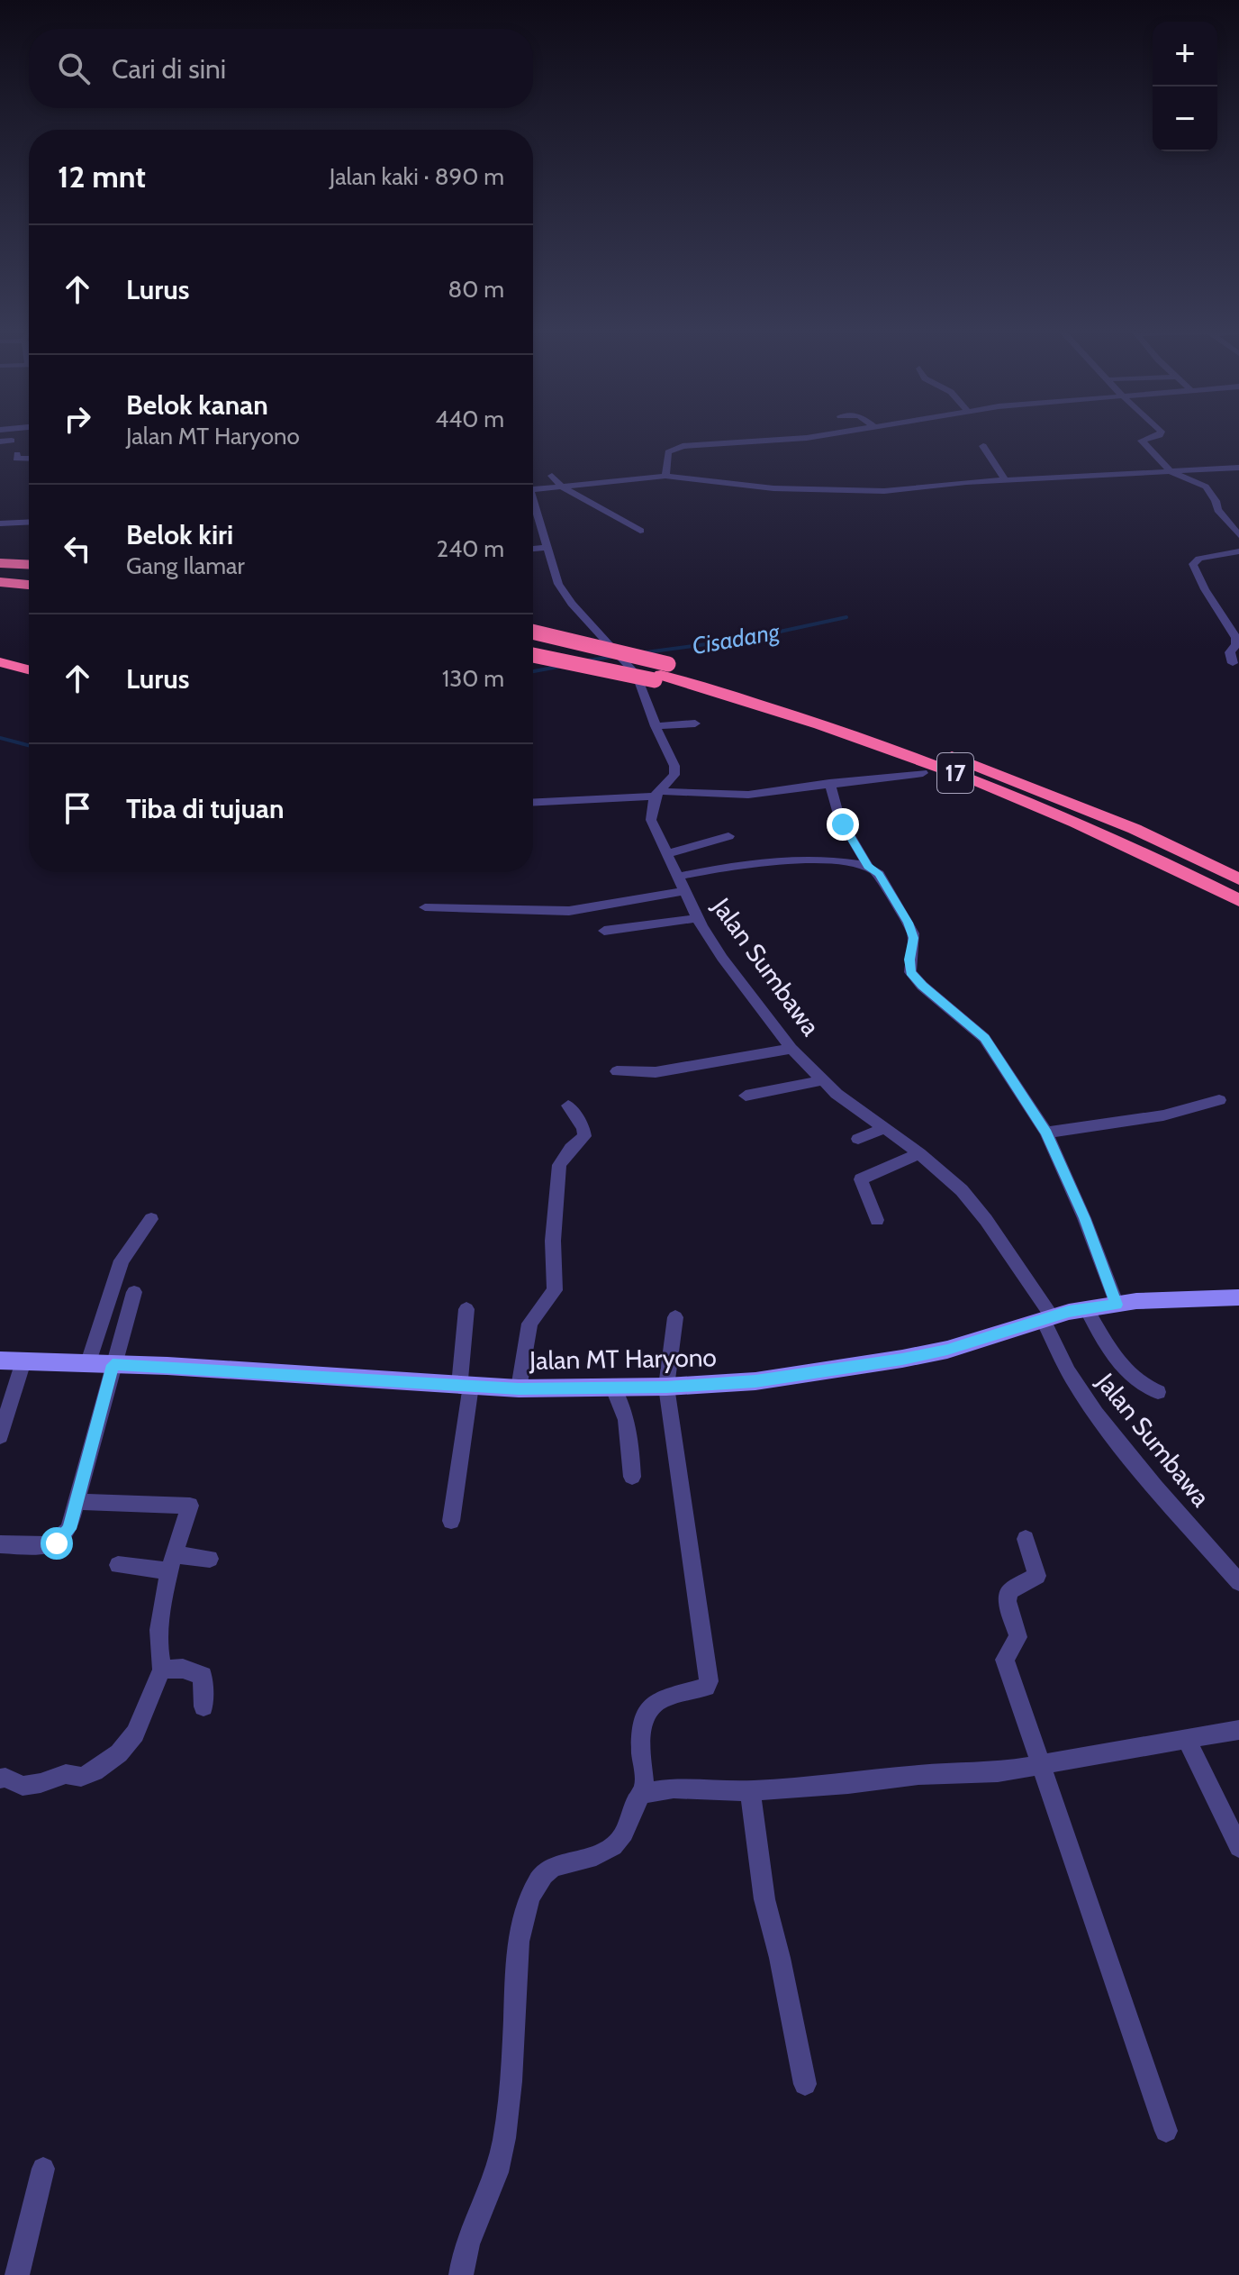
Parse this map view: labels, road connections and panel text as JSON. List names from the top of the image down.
{
  "streets": {
    "highway": ["17"],
    "main road": ["Jalan MT Haryono"],
    "street": ["Jalan Sumbawa"]
  },
  "crossings": [
    ["Jalan Sumbawa", "Jalan MT Haryono"]
  ],
  "water": ["Cisadang"],
  "page": {
    "map_buttons": ["+", "−"],
    "search": "Cari di sini",
    "heading": ["12 mnt", "Jalan kaki · 890 m"],
    "list": [
      ["Lurus", "80 m"],
      ["Belok kanan", "Jalan MT Haryono", "440 m"],
      ["Belok kiri", "Gang Ilamar", "240 m"],
      ["Lurus", "130 m"],
      "Tiba di tujuan"
    ]
  }
}
